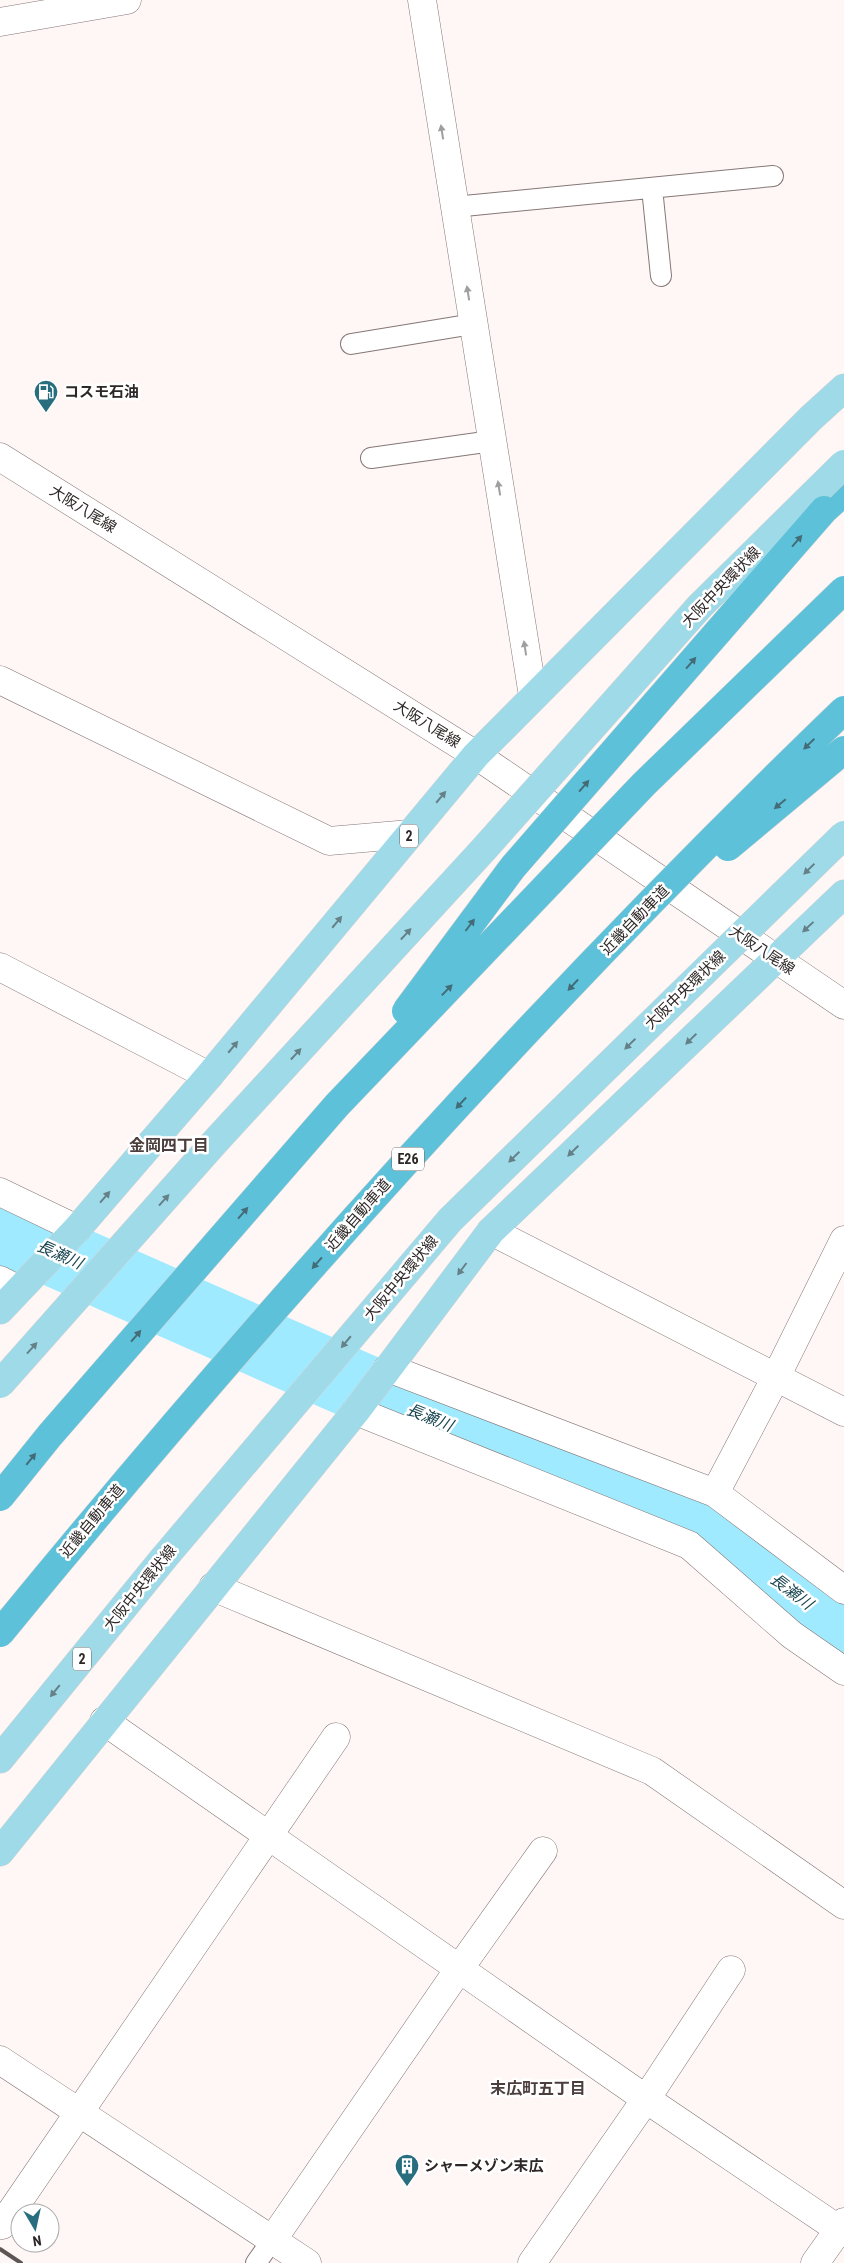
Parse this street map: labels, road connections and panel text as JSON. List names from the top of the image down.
{
  "streets": {
    "highway": ["近畿自動車道", "E26"],
    "main road": ["大阪中央環状線", "2"],
    "street": ["大阪八尾線"]
  },
  "crossings": [
    ["大阪八尾線", "2"]
  ],
  "districts": ["金岡四丁目", "末広町五丁目"],
  "water": ["長瀬川"],
  "places": {
    "fuel station": ["コスモ石油"],
    "building": ["シャーメゾン末広"]
  },
  "north": "bottom"
}
